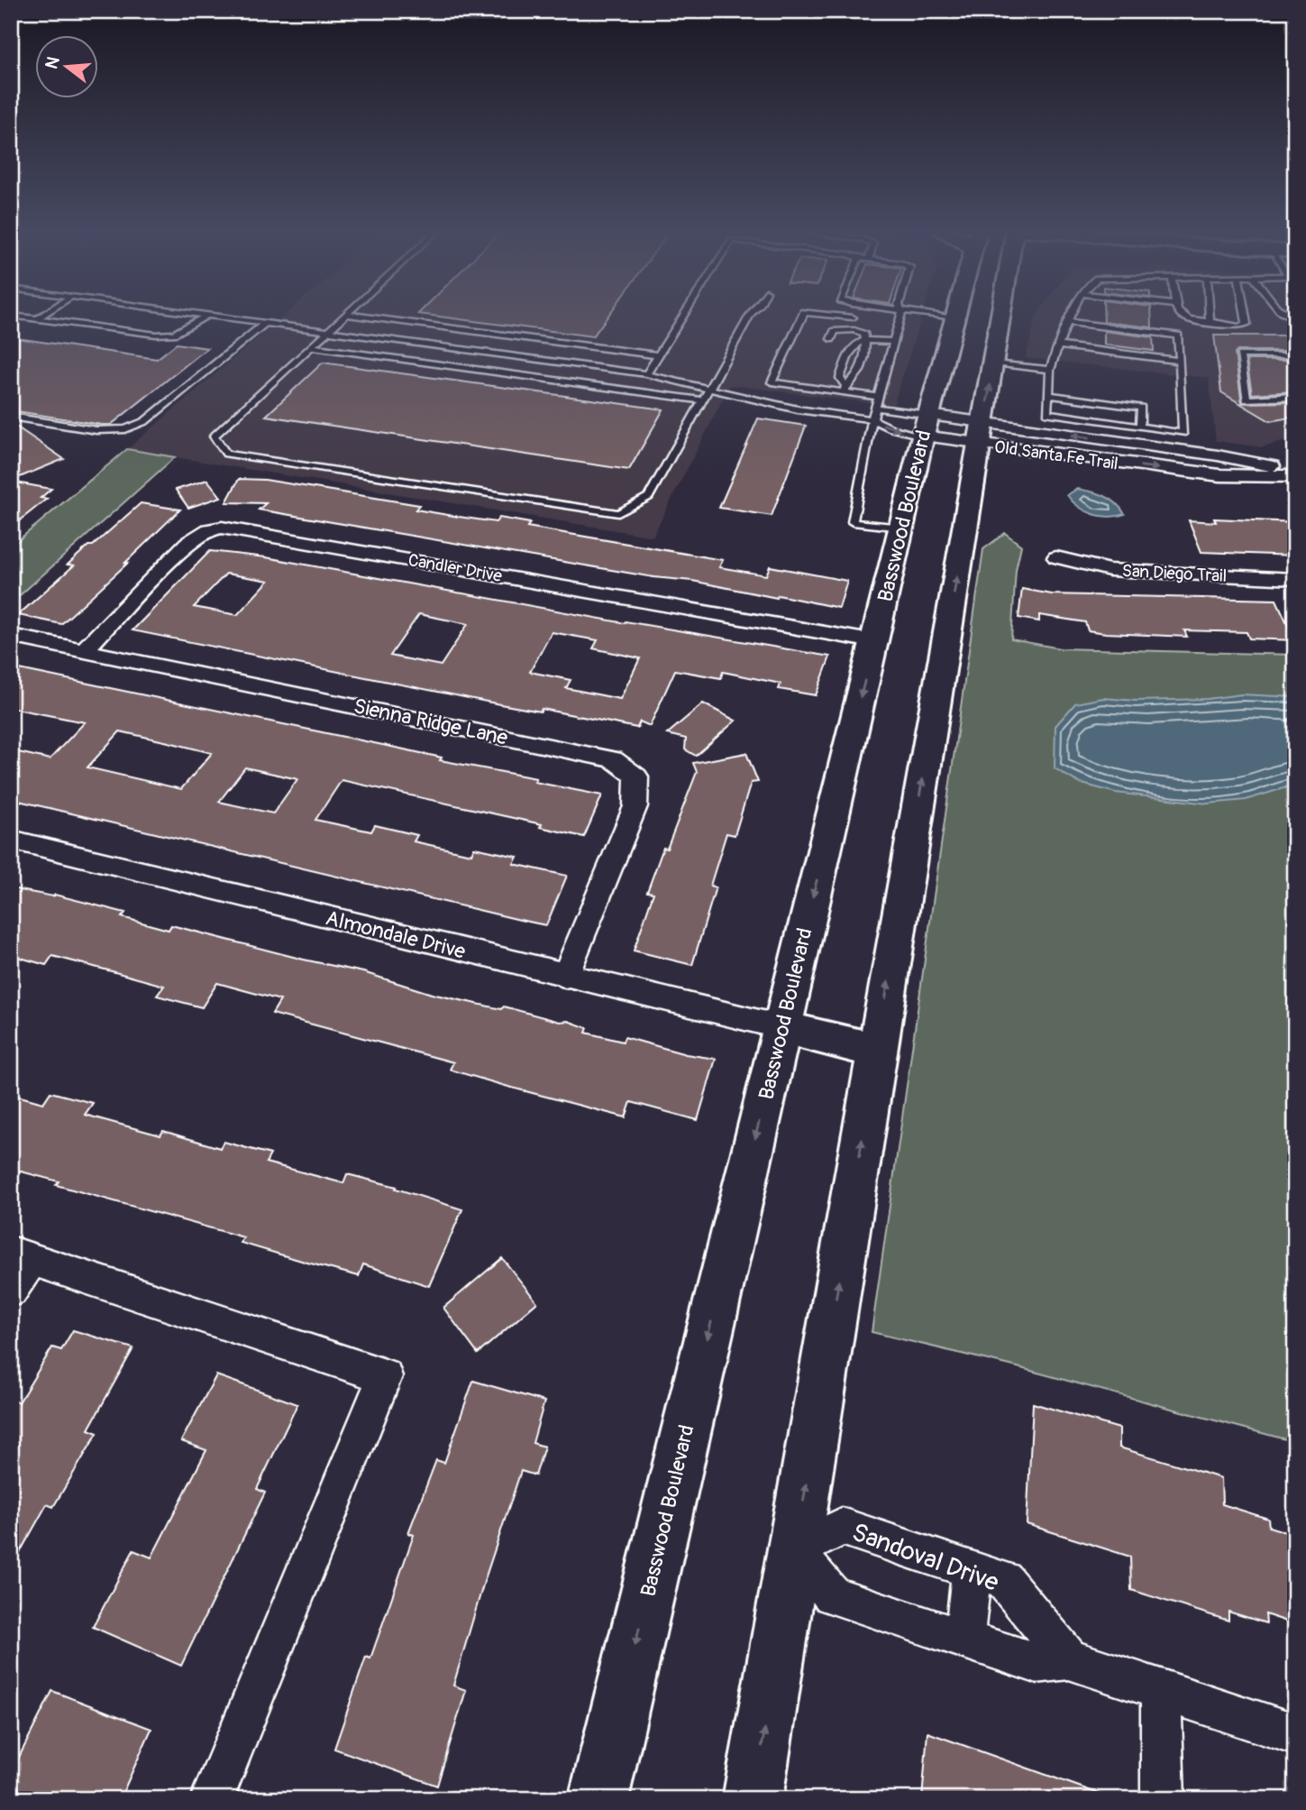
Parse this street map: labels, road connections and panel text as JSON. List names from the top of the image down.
{
  "streets": {
    "main road": ["Basswood Boulevard"],
    "street": [
      "Old Santa Fe Trail",
      "Candler Drive",
      "San Diego Trail",
      "Sienna Ridge Lane",
      "Almondale Drive",
      "Sandoval Drive"
    ]
  },
  "crossings": [
    ["Old Santa Fe Trail", "Basswood Boulevard"],
    ["Basswood Boulevard", "Candler Drive"],
    ["Basswood Boulevard", "Almondale Drive"],
    ["Candler Drive", "Sienna Ridge Lane"],
    ["Sienna Ridge Lane", "Almondale Drive"]
  ],
  "north": "left"
}
